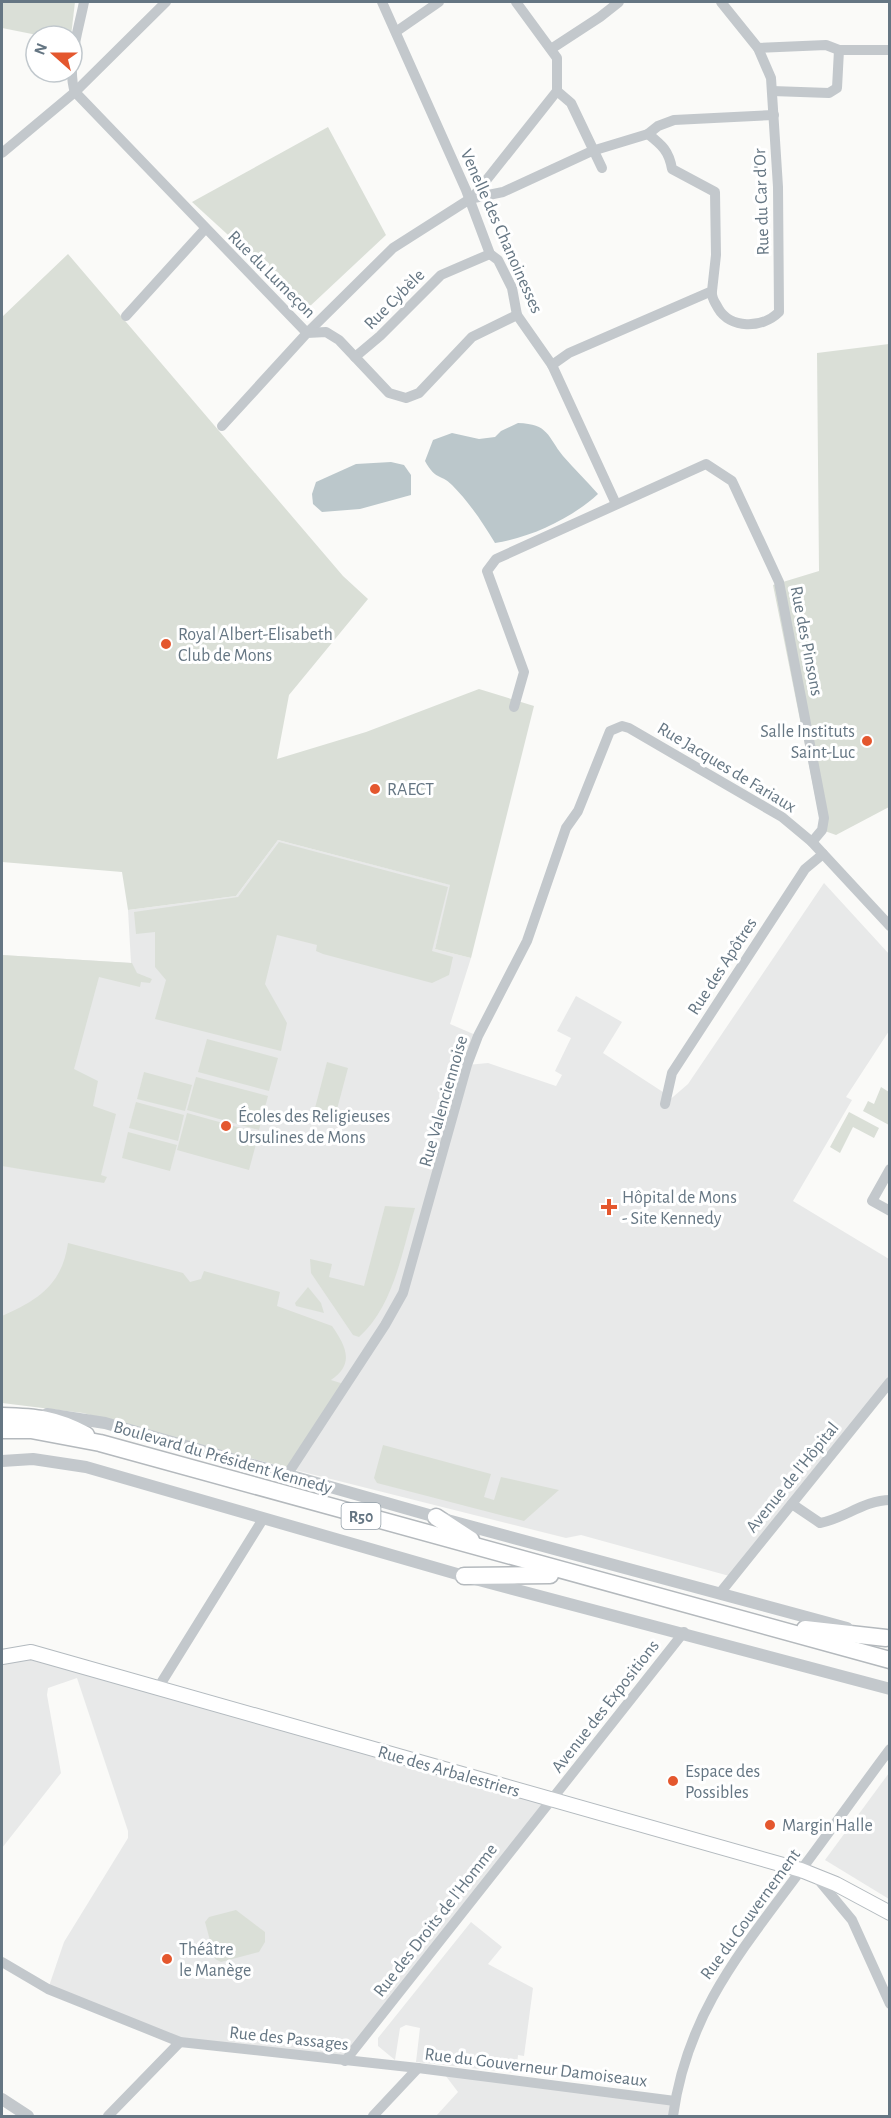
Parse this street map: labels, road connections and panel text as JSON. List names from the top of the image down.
{
  "streets": {
    "highway": ["Boulevard du Président Kennedy", "R50"],
    "main road": ["Rue des Arbalestriers"],
    "street": [
      "Rue du Car d'Or",
      "Venelle des Chanoinesses",
      "Rue du Lumeçon",
      "Rue Cybèle",
      "Rue des Pinsons",
      "Rue Jacques de Fariaux",
      "Rue des Apôtres",
      "Rue Valenciennoise",
      "Avenue de l'Hôpital",
      "Avenue des Expositions",
      "Rue du Gouvernement",
      "Rue des Droits de l'Homme",
      "Rue des Passages",
      "Rue du Gouverneur Damoiseaux"
    ]
  },
  "crossings": [
    ["Venelle des Chanoinesses", "Rue du Lumeçon"],
    ["Venelle des Chanoinesses", "Rue Cybèle"],
    ["Venelle des Chanoinesses", "Rue des Pinsons"],
    ["Rue des Pinsons", "Rue Jacques de Fariaux"],
    ["Rue Jacques de Fariaux", "Rue des Apôtres"],
    ["Rue Jacques de Fariaux", "Rue Valenciennoise"],
    ["Rue Valenciennoise", "Boulevard du Président Kennedy"],
    ["Boulevard du Président Kennedy", "Avenue de l'Hôpital"],
    ["Boulevard du Président Kennedy", "R50"],
    ["Avenue des Expositions", "Rue des Arbalestriers"],
    ["Avenue des Expositions", "Rue des Droits de l'Homme"],
    ["Rue des Arbalestriers", "Rue du Gouvernement"],
    ["Rue des Arbalestriers", "Rue des Droits de l'Homme"],
    ["Rue du Gouvernement", "Rue du Gouverneur Damoiseaux"],
    ["Rue des Droits de l'Homme", "Rue des Passages"],
    ["Rue des Passages", "Rue du Gouverneur Damoiseaux"]
  ],
  "places": {
    "other": [
      "Royal Albert-Elisabeth Club de Mons",
      "Salle Instituts Saint-Luc",
      "RAECT",
      "Écoles des Religieuses Ursulines de Mons",
      "Espace des Possibles",
      "Margin Halle",
      "Théâtre le Manège"
    ],
    "health": ["Hôpital de Mons - Site Kennedy"]
  },
  "north": "left"
}
